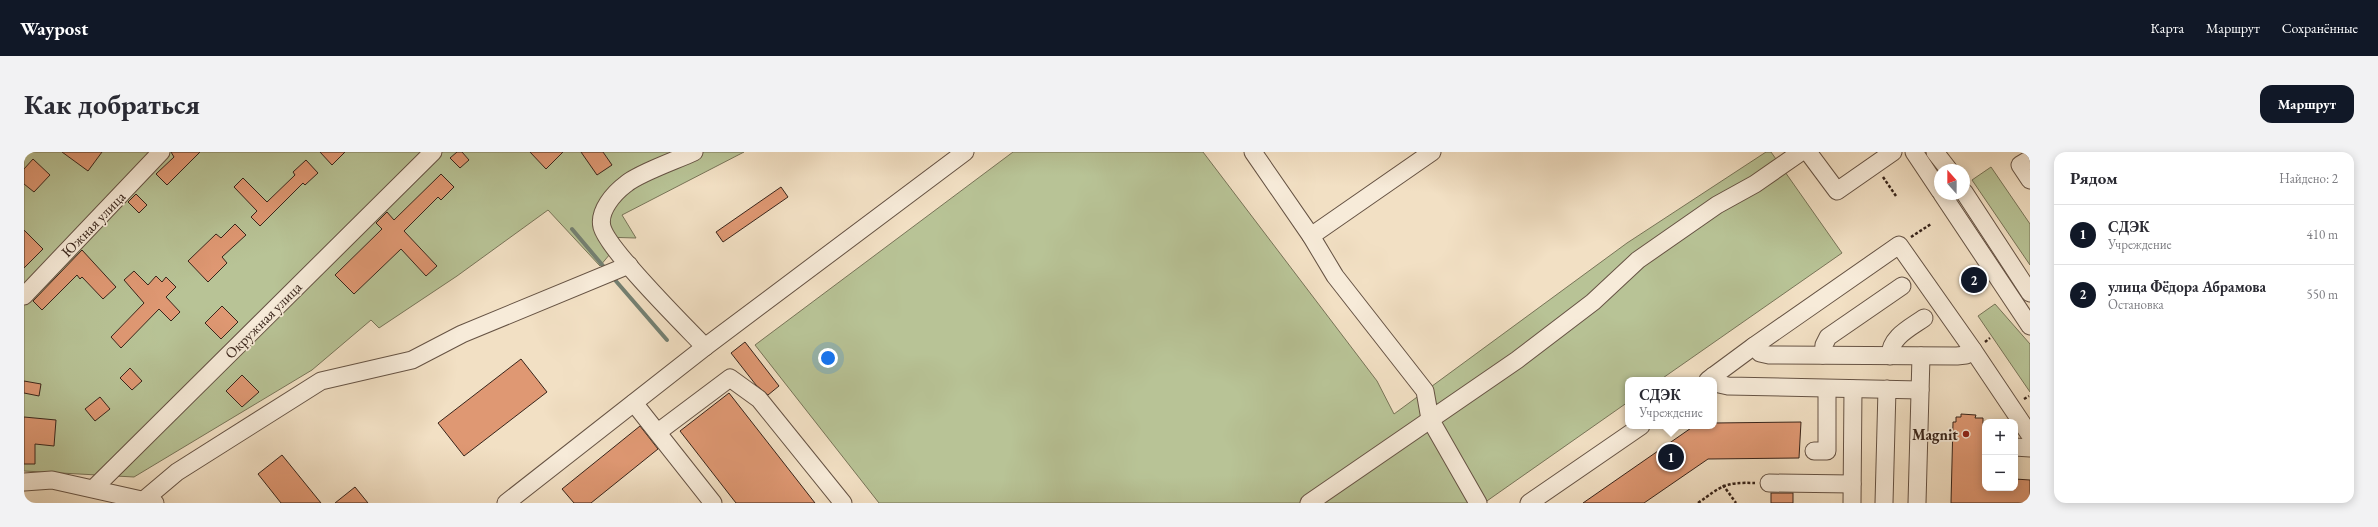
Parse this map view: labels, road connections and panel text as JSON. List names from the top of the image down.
{
  "streets": {
    "street": ["Южная улица", "Окружная улица"]
  },
  "places": ["Magnit"],
  "north": "top",
  "page": {
    "header": "Waypost",
    "nav": ["Карта", "Маршрут", "Сохранённые"],
    "buttons": "Маршрут",
    "title": "Как добраться",
    "heading": ["Рядом", "Найдено: 2"],
    "list": [
      {
        "mark": "1",
        "name": "СДЭК",
        "note": "Учреждение",
        "value": "410 m"
      },
      {
        "mark": "2",
        "name": "улица Фёдора Абрамова",
        "note": "Остановка",
        "value": "550 m"
      }
    ],
    "pins": ["2", "1"],
    "popup": ["СДЭК", "Учреждение"],
    "map_buttons": ["+", "−"]
  }
}
